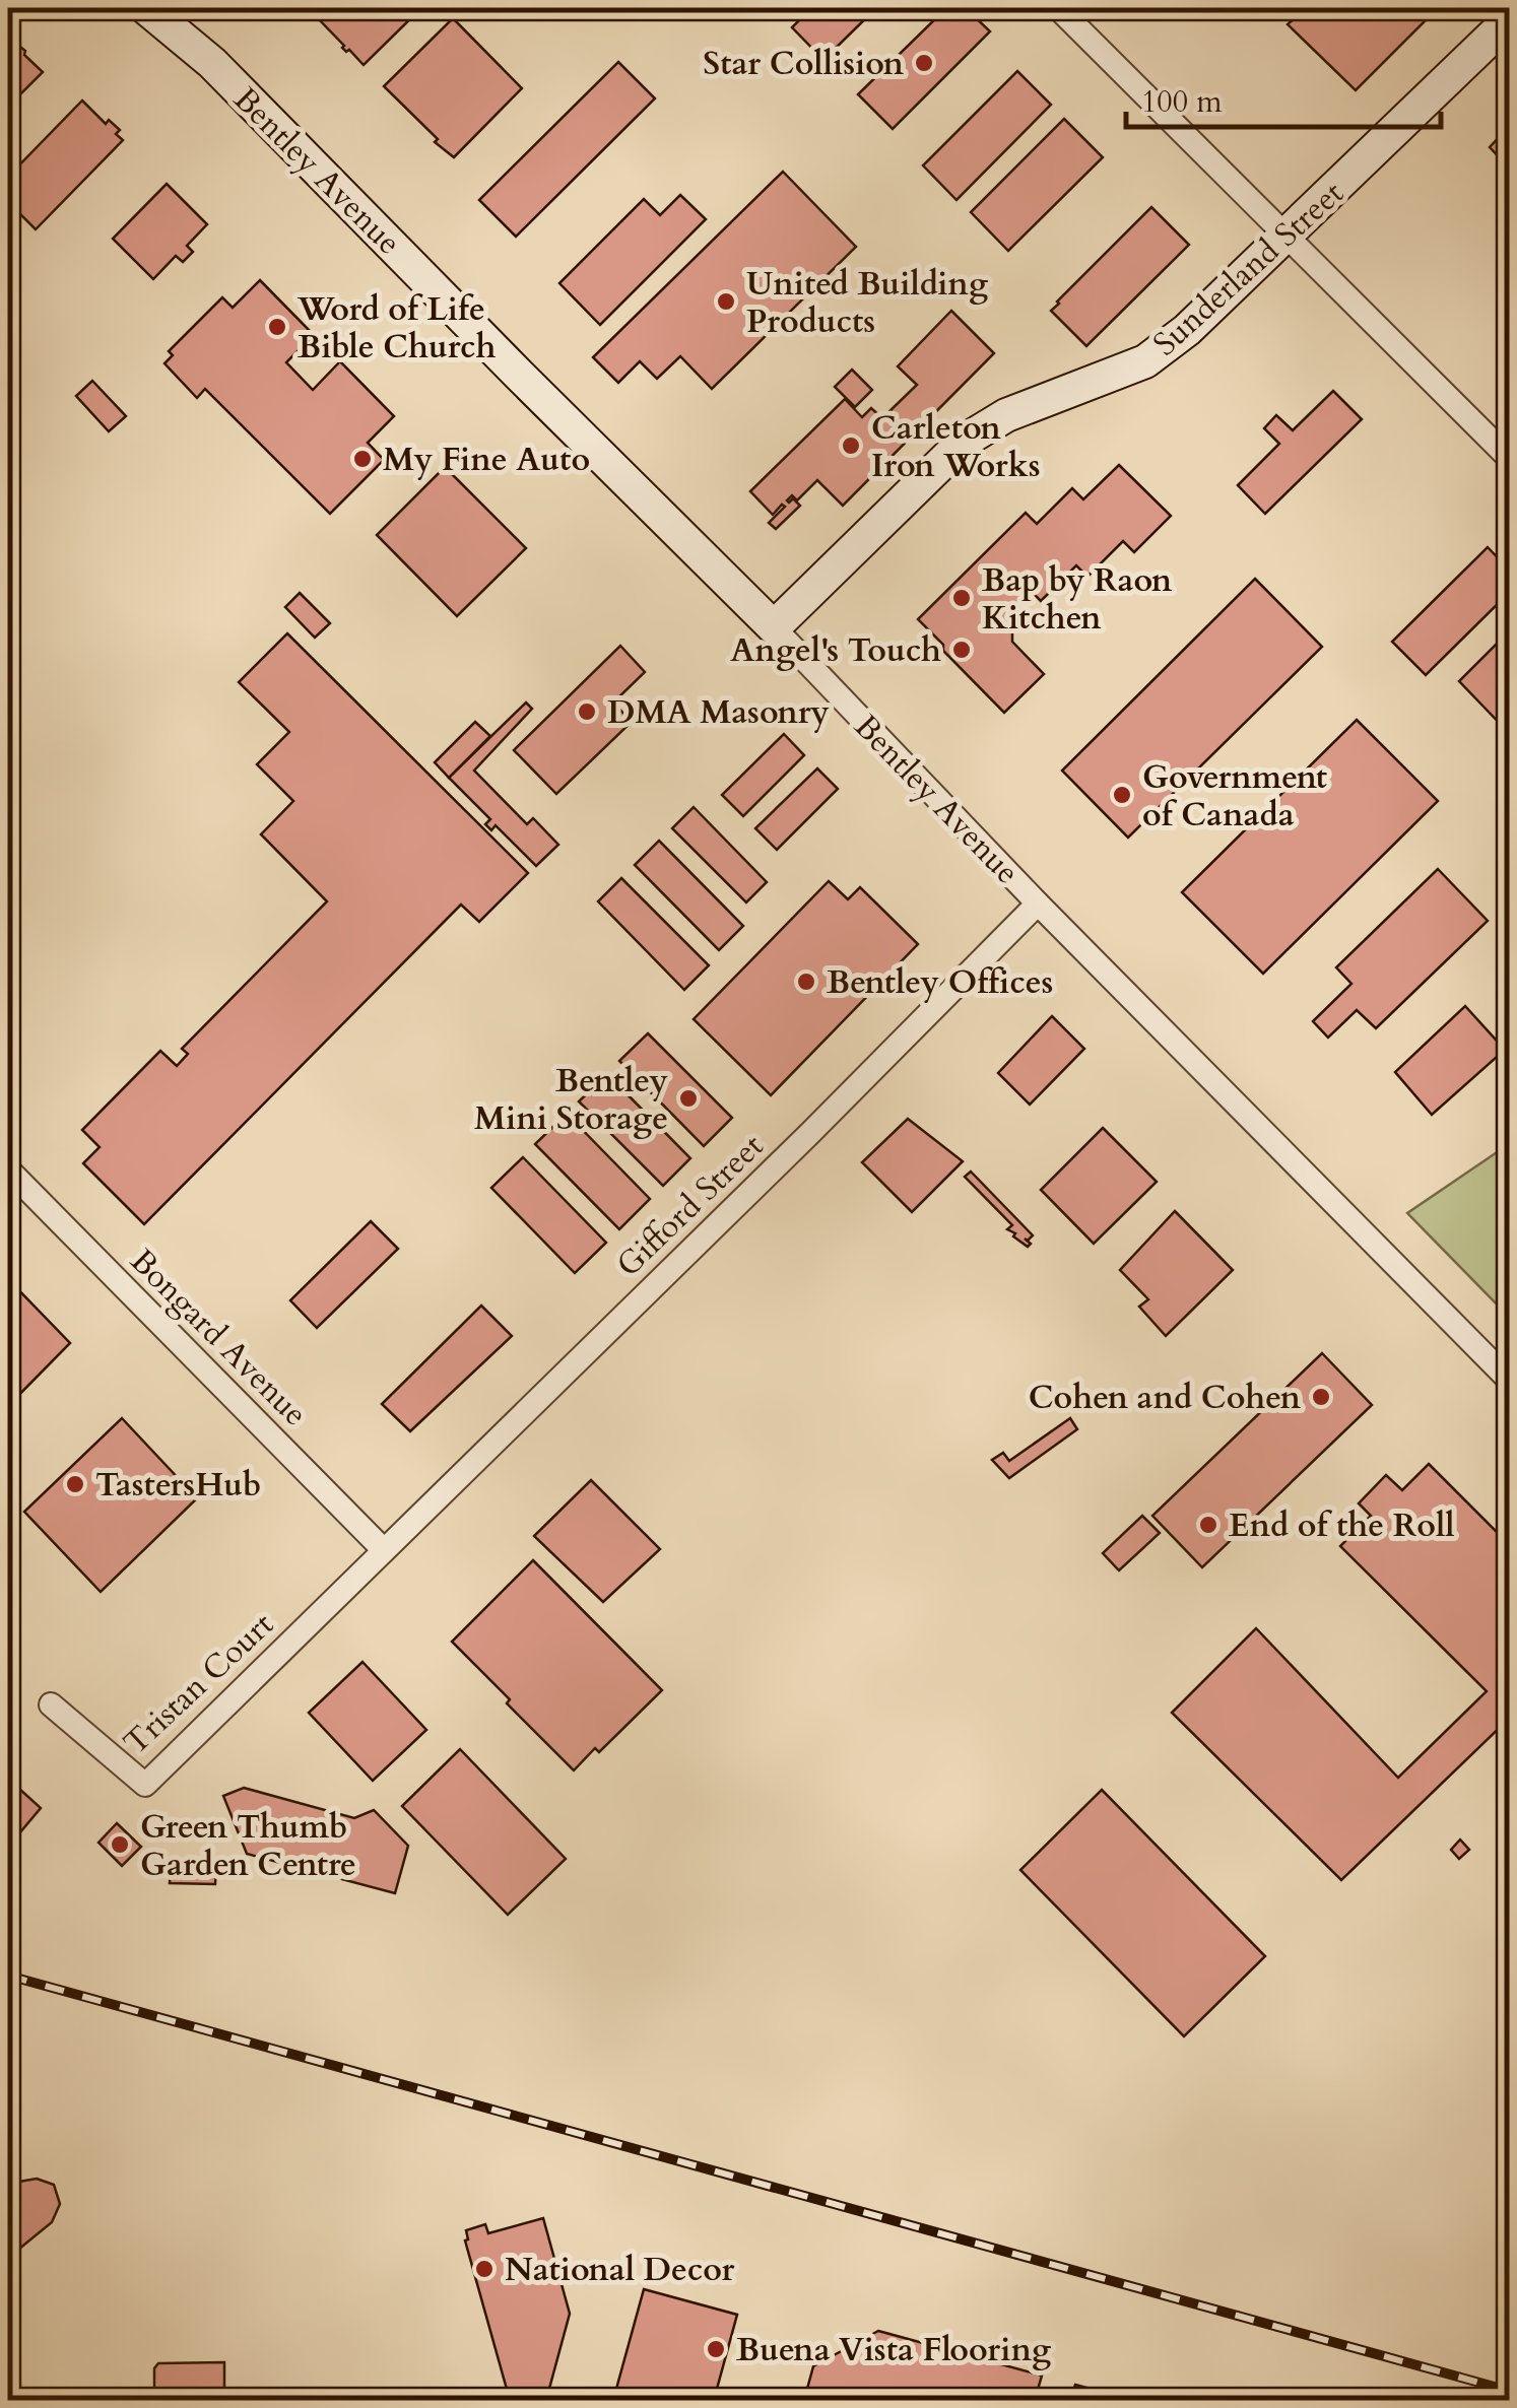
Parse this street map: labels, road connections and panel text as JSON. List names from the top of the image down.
{
  "streets": {
    "street": [
      "Bentley Avenue",
      "Sunderland Street",
      "Gifford Street",
      "Bongard Avenue",
      "Tristan Court"
    ]
  },
  "crossings": [
    ["Bentley Avenue", "Sunderland Street"],
    ["Bentley Avenue", "Gifford Street"],
    ["Gifford Street", "Bongard Avenue"],
    ["Gifford Street", "Tristan Court"],
    ["Bongard Avenue", "Tristan Court"]
  ],
  "places": [
    "Star Collision",
    "United Building Products",
    "Word of Life Bible Church",
    "Carleton Iron Works",
    "My Fine Auto",
    "Bap by Raon Kitchen",
    "Angel's Touch",
    "DMA Masonry",
    "Government of Canada",
    "Bentley Offices",
    "Bentley Mini Storage",
    "Cohen and Cohen",
    "TastersHub",
    "End of the Roll",
    "Green Thumb Garden Centre",
    "National Decor",
    "Buena Vista Flooring"
  ],
  "scale_bar": "100 m"
}
